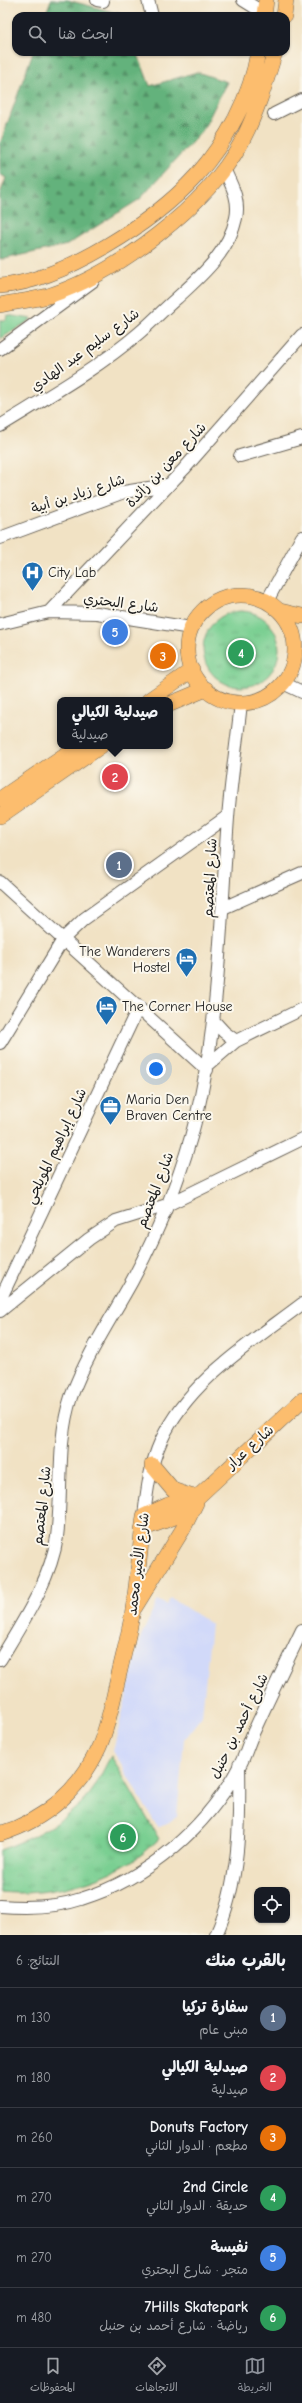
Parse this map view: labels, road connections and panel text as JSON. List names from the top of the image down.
{
  "streets": {
    "main road": ["شارع عرار", "شارع الأمير محمد"],
    "street": [
      "شارع سليم عبد الهادي",
      "شارع معن بن زائدة",
      "شارع زياد بن أبية",
      "شارع البحتري",
      "شارع المعتصم",
      "شارع إبراهيم المويلحي",
      "شارع أحمد بن حنبل"
    ]
  },
  "crossings": [
    ["شارع معن بن زائدة", "شارع زياد بن أبية"],
    ["شارع معن بن زائدة", "شارع البحتري"],
    ["شارع البحتري", "شارع المعتصم"],
    ["شارع عرار", "شارع الأمير محمد"]
  ],
  "places": {
    "hospital": ["City Lab"],
    "hotel": ["The Wanderers Hostel", "The Corner House"],
    "office": ["Maria Den Braven Centre"]
  },
  "page": {
    "search": "ابحث هنا",
    "pins": [
      "5",
      "4",
      "3",
      "2",
      "1",
      "6"
    ],
    "popup": ["صيدلية الكيالي", "صيدلية"],
    "heading": ["بالقرب منك", "النتائج: 6"],
    "list": [
      {
        "mark": "1",
        "name": "سفارة تركيا",
        "note": "مبنى عام",
        "value": "130 m"
      },
      {
        "mark": "2",
        "name": "صيدلية الكيالي",
        "note": "صيدلية",
        "value": "180 m"
      },
      {
        "mark": "3",
        "name": "Donuts Factory",
        "note": "مطعم · الدوار الثاني",
        "value": "260 m"
      },
      {
        "mark": "4",
        "name": "2nd Circle",
        "note": "حديقة · الدوار الثاني",
        "value": "270 m"
      },
      {
        "mark": "5",
        "name": "نفيسة",
        "note": "متجر · شارع البحتري",
        "value": "270 m"
      },
      {
        "mark": "6",
        "name": "7Hills Skatepark",
        "note": "رياضة · شارع أحمد بن حنبل",
        "value": "480 m"
      }
    ],
    "nav": ["الخريطة", "الاتجاهات", "المحفوظات"]
  }
}
